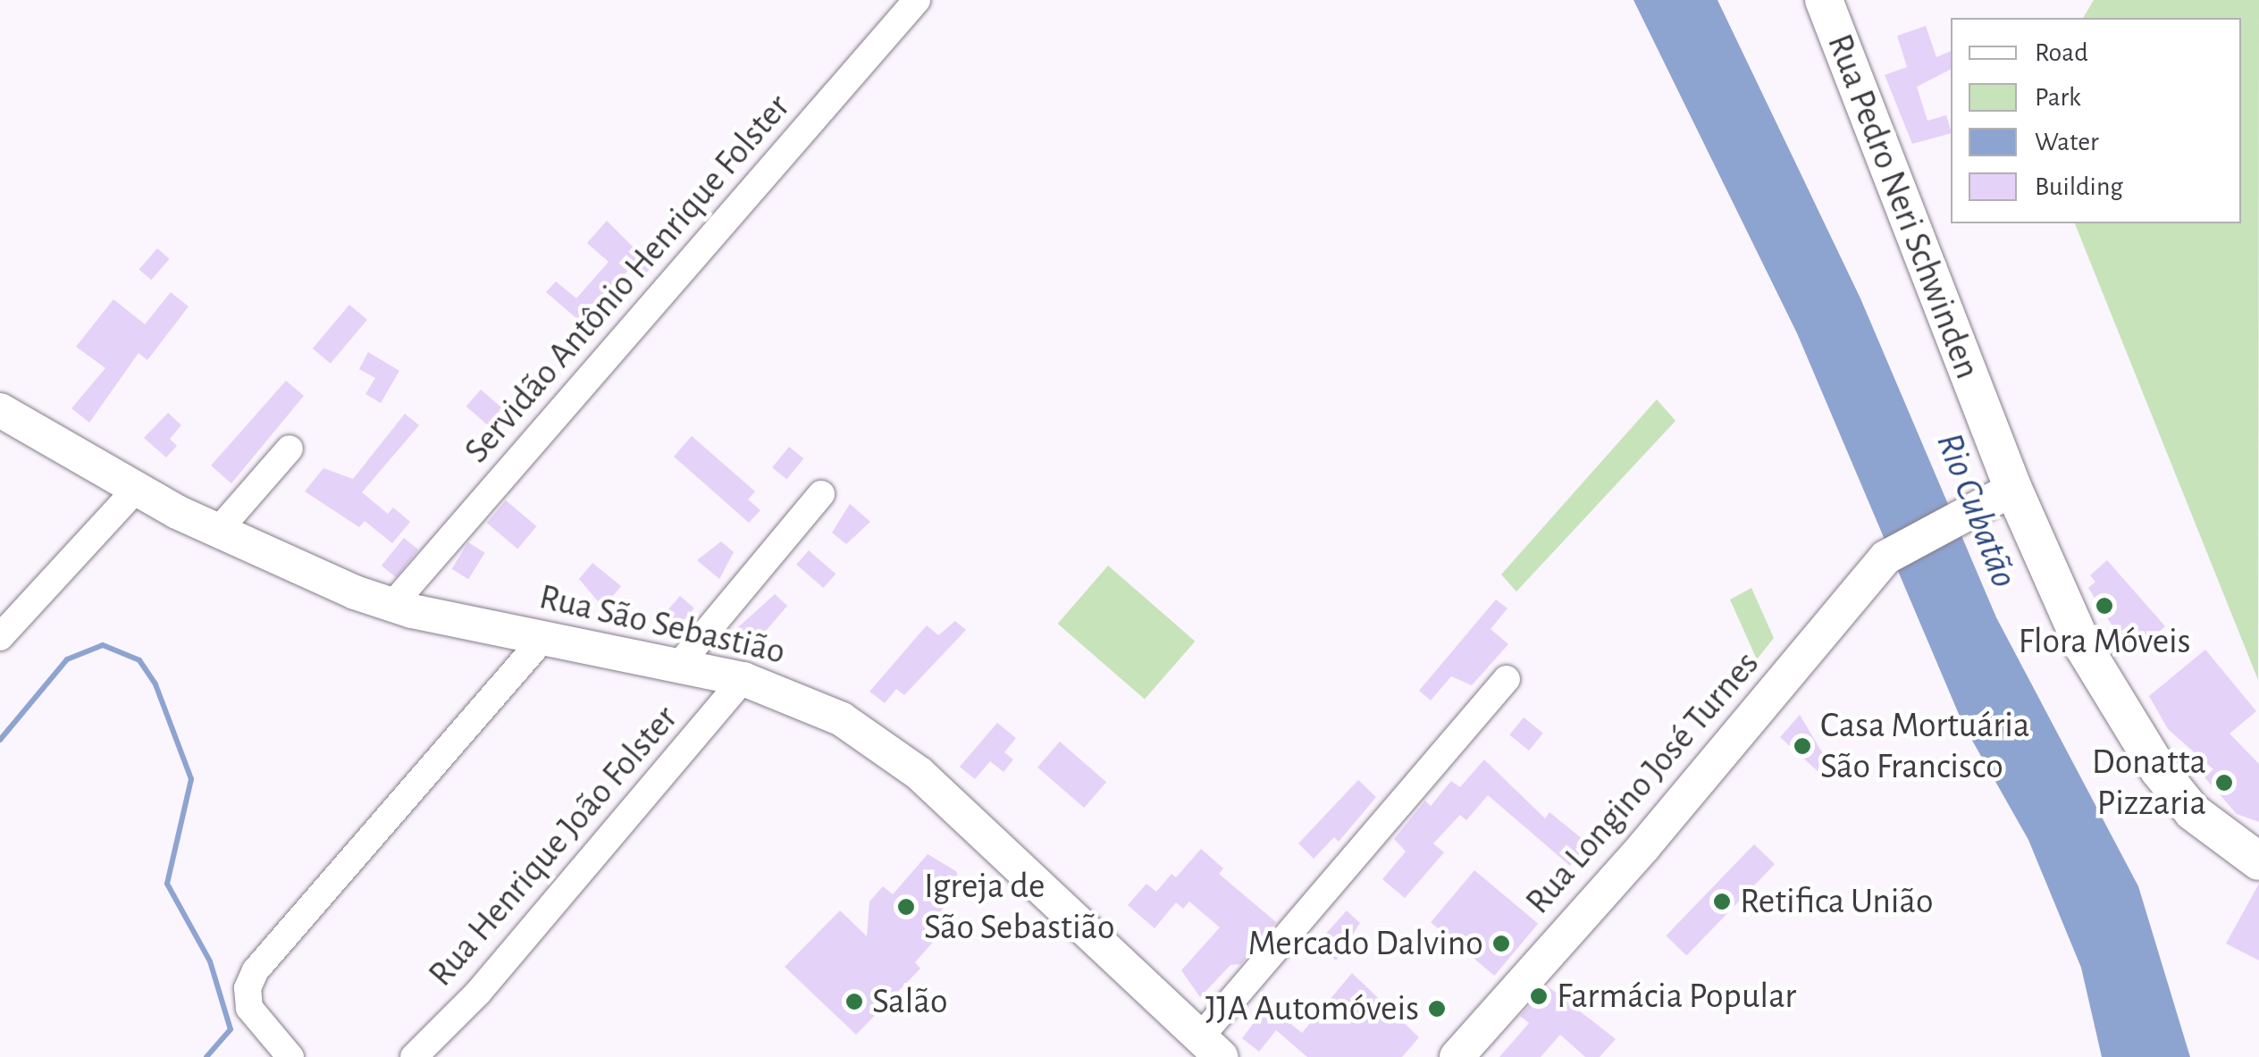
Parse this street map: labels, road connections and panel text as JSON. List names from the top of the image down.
{
  "streets": {
    "highway": ["Rua Pedro Neri Schwinden"],
    "main road": ["Rua São Sebastião", "Rua Longino José Turnes"],
    "street": ["Servidão Antônio Henrique Folster", "Rua Henrique João Folster"]
  },
  "crossings": [
    ["Rua Pedro Neri Schwinden", "Rua Longino José Turnes"],
    ["Servidão Antônio Henrique Folster", "Rua São Sebastião"],
    ["Rua São Sebastião", "Rua Henrique João Folster"]
  ],
  "water": ["Rio Cubatão"],
  "places": [
    "Flora Móveis",
    "Casa Mortuária São Francisco",
    "Donatta Pizzaria",
    "Retifica União",
    "Igreja de São Sebastião",
    "Mercado Dalvino",
    "Farmácia Popular",
    "Salão",
    "JJA Automóveis"
  ],
  "legend": [
    "Road",
    "Park",
    "Water",
    "Building"
  ]
}
